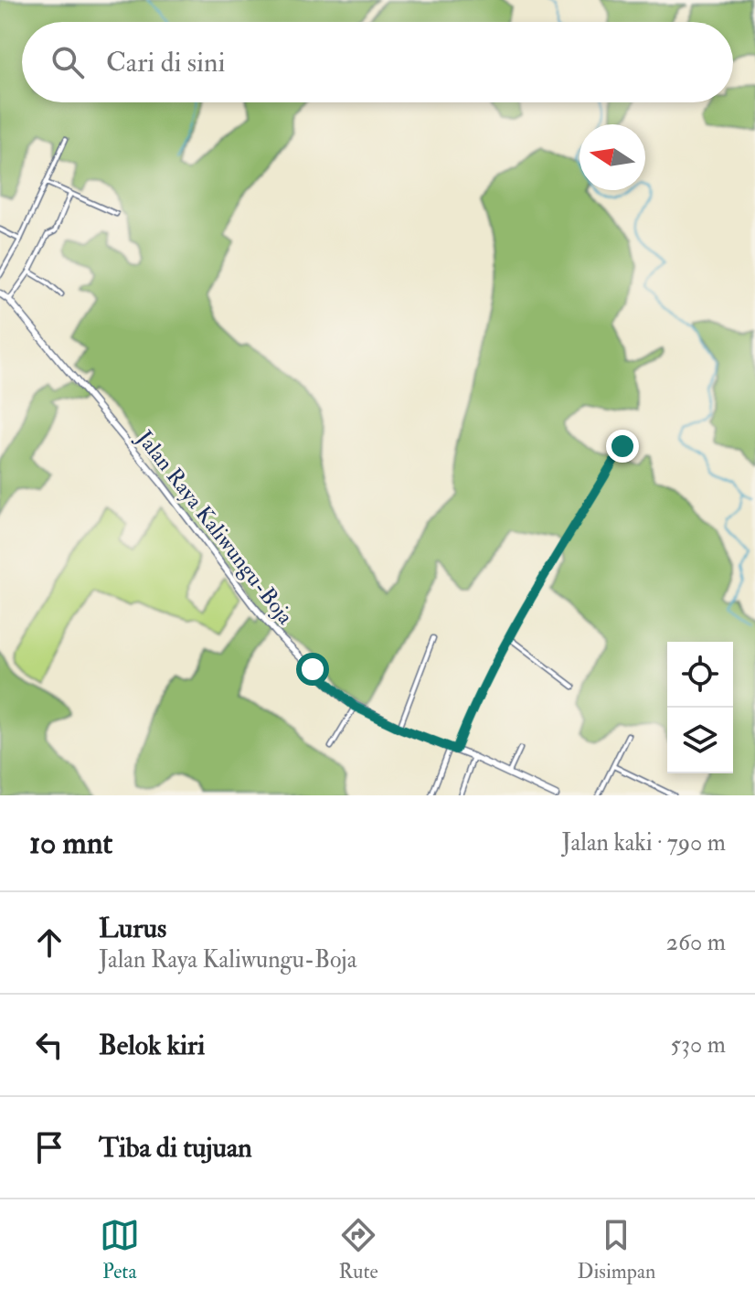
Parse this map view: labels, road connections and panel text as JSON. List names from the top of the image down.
{
  "streets": {
    "main road": ["Jalan Raya Kaliwungu-Boja"]
  },
  "north": "left",
  "page": {
    "search": "Cari di sini",
    "heading": ["10 mnt", "Jalan kaki · 790 m"],
    "list": [
      ["Lurus", "Jalan Raya Kaliwungu-Boja", "260 m"],
      ["Belok kiri", "530 m"],
      "Tiba di tujuan"
    ],
    "nav": ["Peta", "Rute", "Disimpan"]
  }
}
